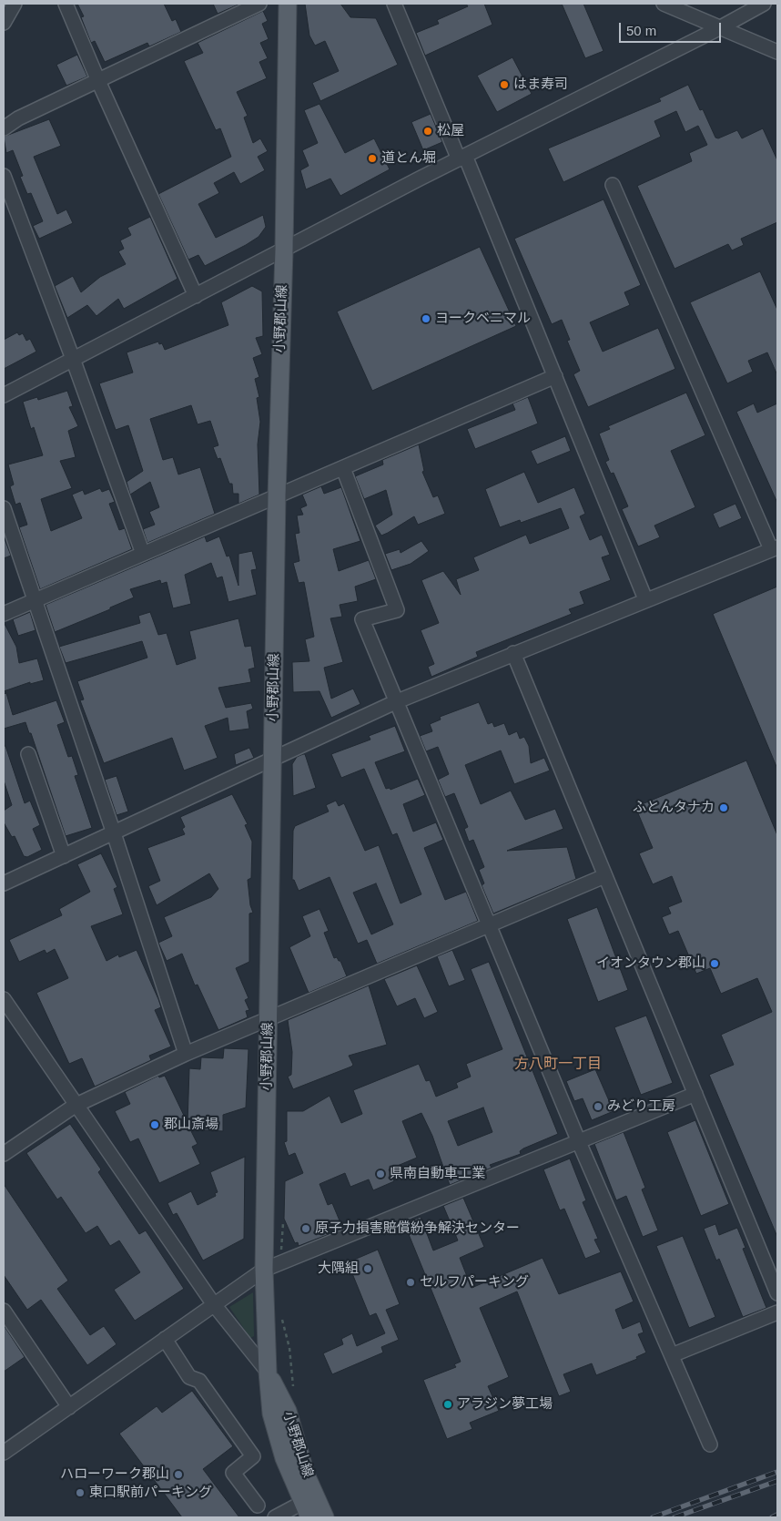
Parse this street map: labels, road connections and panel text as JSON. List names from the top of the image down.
{
  "streets": {
    "main road": ["小野郡山線"]
  },
  "districts": ["方八町一丁目"],
  "places": [
    "はま寿司",
    "松屋",
    "道とん堀",
    "ヨークベニマル",
    "ふとんタナカ",
    "イオンタウン郡山",
    "みどり工房",
    "郡山斎場",
    "県南自動車工業",
    "原子力損害賠償紛争解決センター",
    "大隅組",
    "セルフパーキング",
    "アラジン夢工場",
    "ハローワーク郡山",
    "東口駅前パーキング"
  ],
  "scale_bar": "50 m"
}
